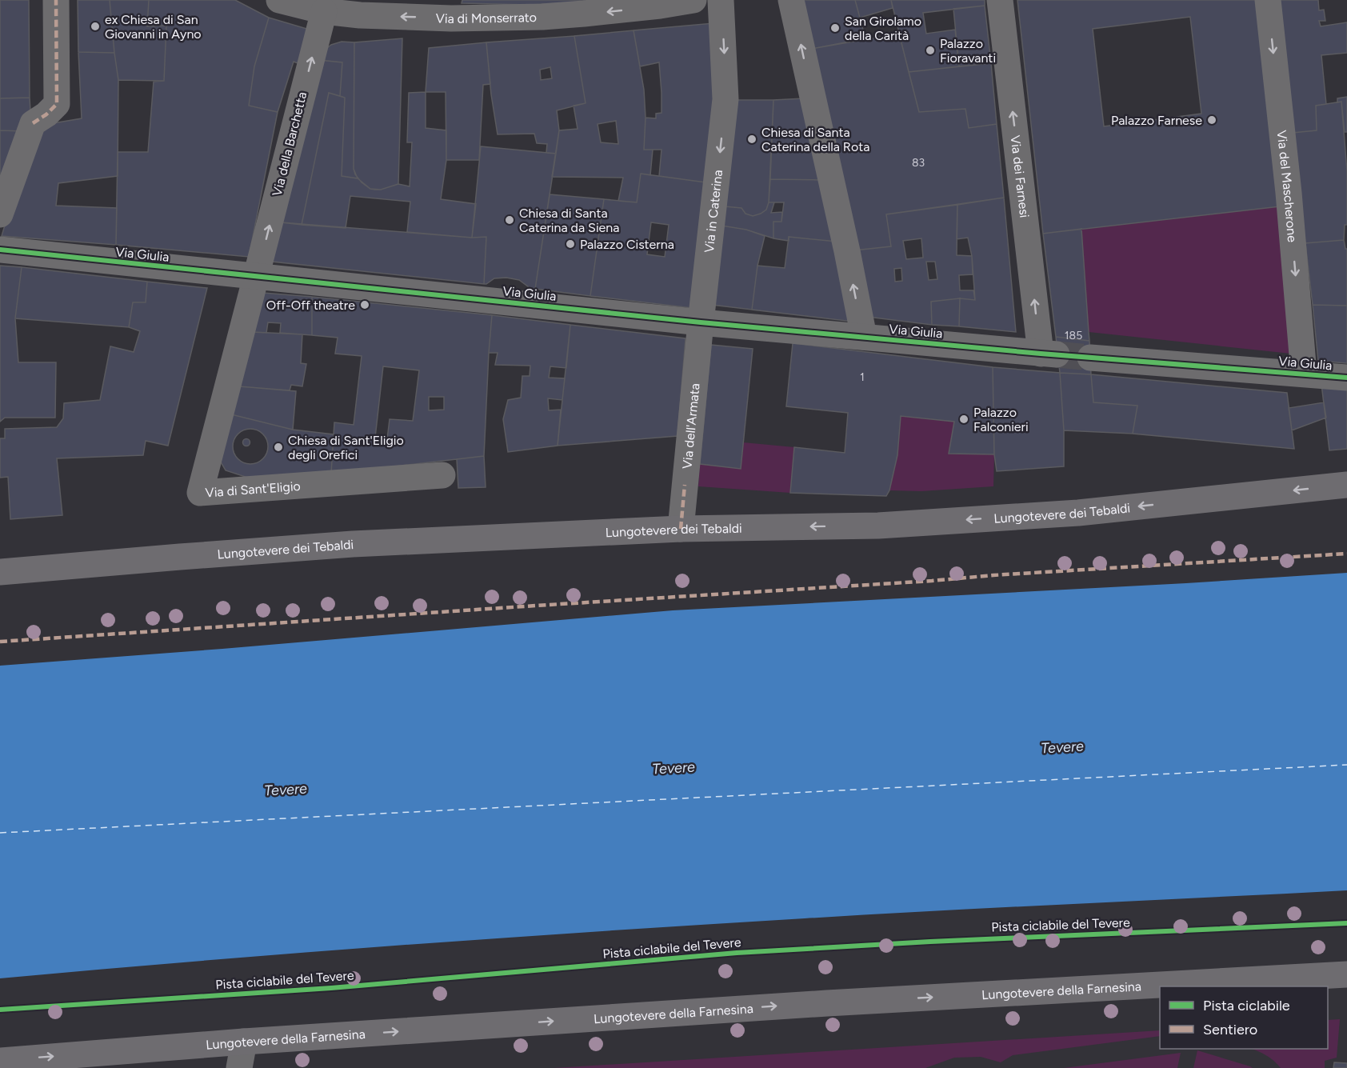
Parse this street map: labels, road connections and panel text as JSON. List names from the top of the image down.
{
  "streets": {
    "main road": ["Lungotevere dei Tebaldi", "Lungotevere della Farnesina"],
    "street": [
      "Via di Monserrato",
      "Via della Barchetta",
      "Via dei Farnesi",
      "Via del Mascherone",
      "Via in Caterina",
      "Via Giulia",
      "Via dell'Armata",
      "Via di Sant'Eligio"
    ],
    "cycle path": ["Pista ciclabile del Tevere"]
  },
  "crossings": [
    ["Via di Monserrato", "Via della Barchetta"],
    ["Via della Barchetta", "Via Giulia"],
    ["Via della Barchetta", "Via di Sant'Eligio"],
    ["Via dei Farnesi", "Via Giulia"],
    ["Via del Mascherone", "Via Giulia"],
    ["Via in Caterina", "Via Giulia"],
    ["Via in Caterina", "Via dell'Armata"],
    ["Via Giulia", "Via dell'Armata"],
    ["Via Giulia", "Via di Sant'Eligio"],
    ["Via dell'Armata", "Lungotevere dei Tebaldi"]
  ],
  "one_way": [
    "Via di Monserrato",
    "Via della Barchetta",
    "Via del Mascherone",
    "Lungotevere dei Tebaldi",
    "Lungotevere della Farnesina"
  ],
  "water": ["Tevere"],
  "places": [
    "ex Chiesa di San Giovanni in Ayno",
    "San Girolamo della Carità",
    "Palazzo Fioravanti",
    "Palazzo Farnese",
    "Chiesa di Santa Caterina della Rota",
    "Chiesa di Santa Caterina da Siena",
    "Palazzo Cisterna",
    "Off-Off theatre",
    "Palazzo Falconieri",
    "Chiesa di Sant'Eligio degli Orefici"
  ],
  "house_numbers": ["83", "185", "1"],
  "legend": ["Pista ciclabile", "Sentiero"]
}
